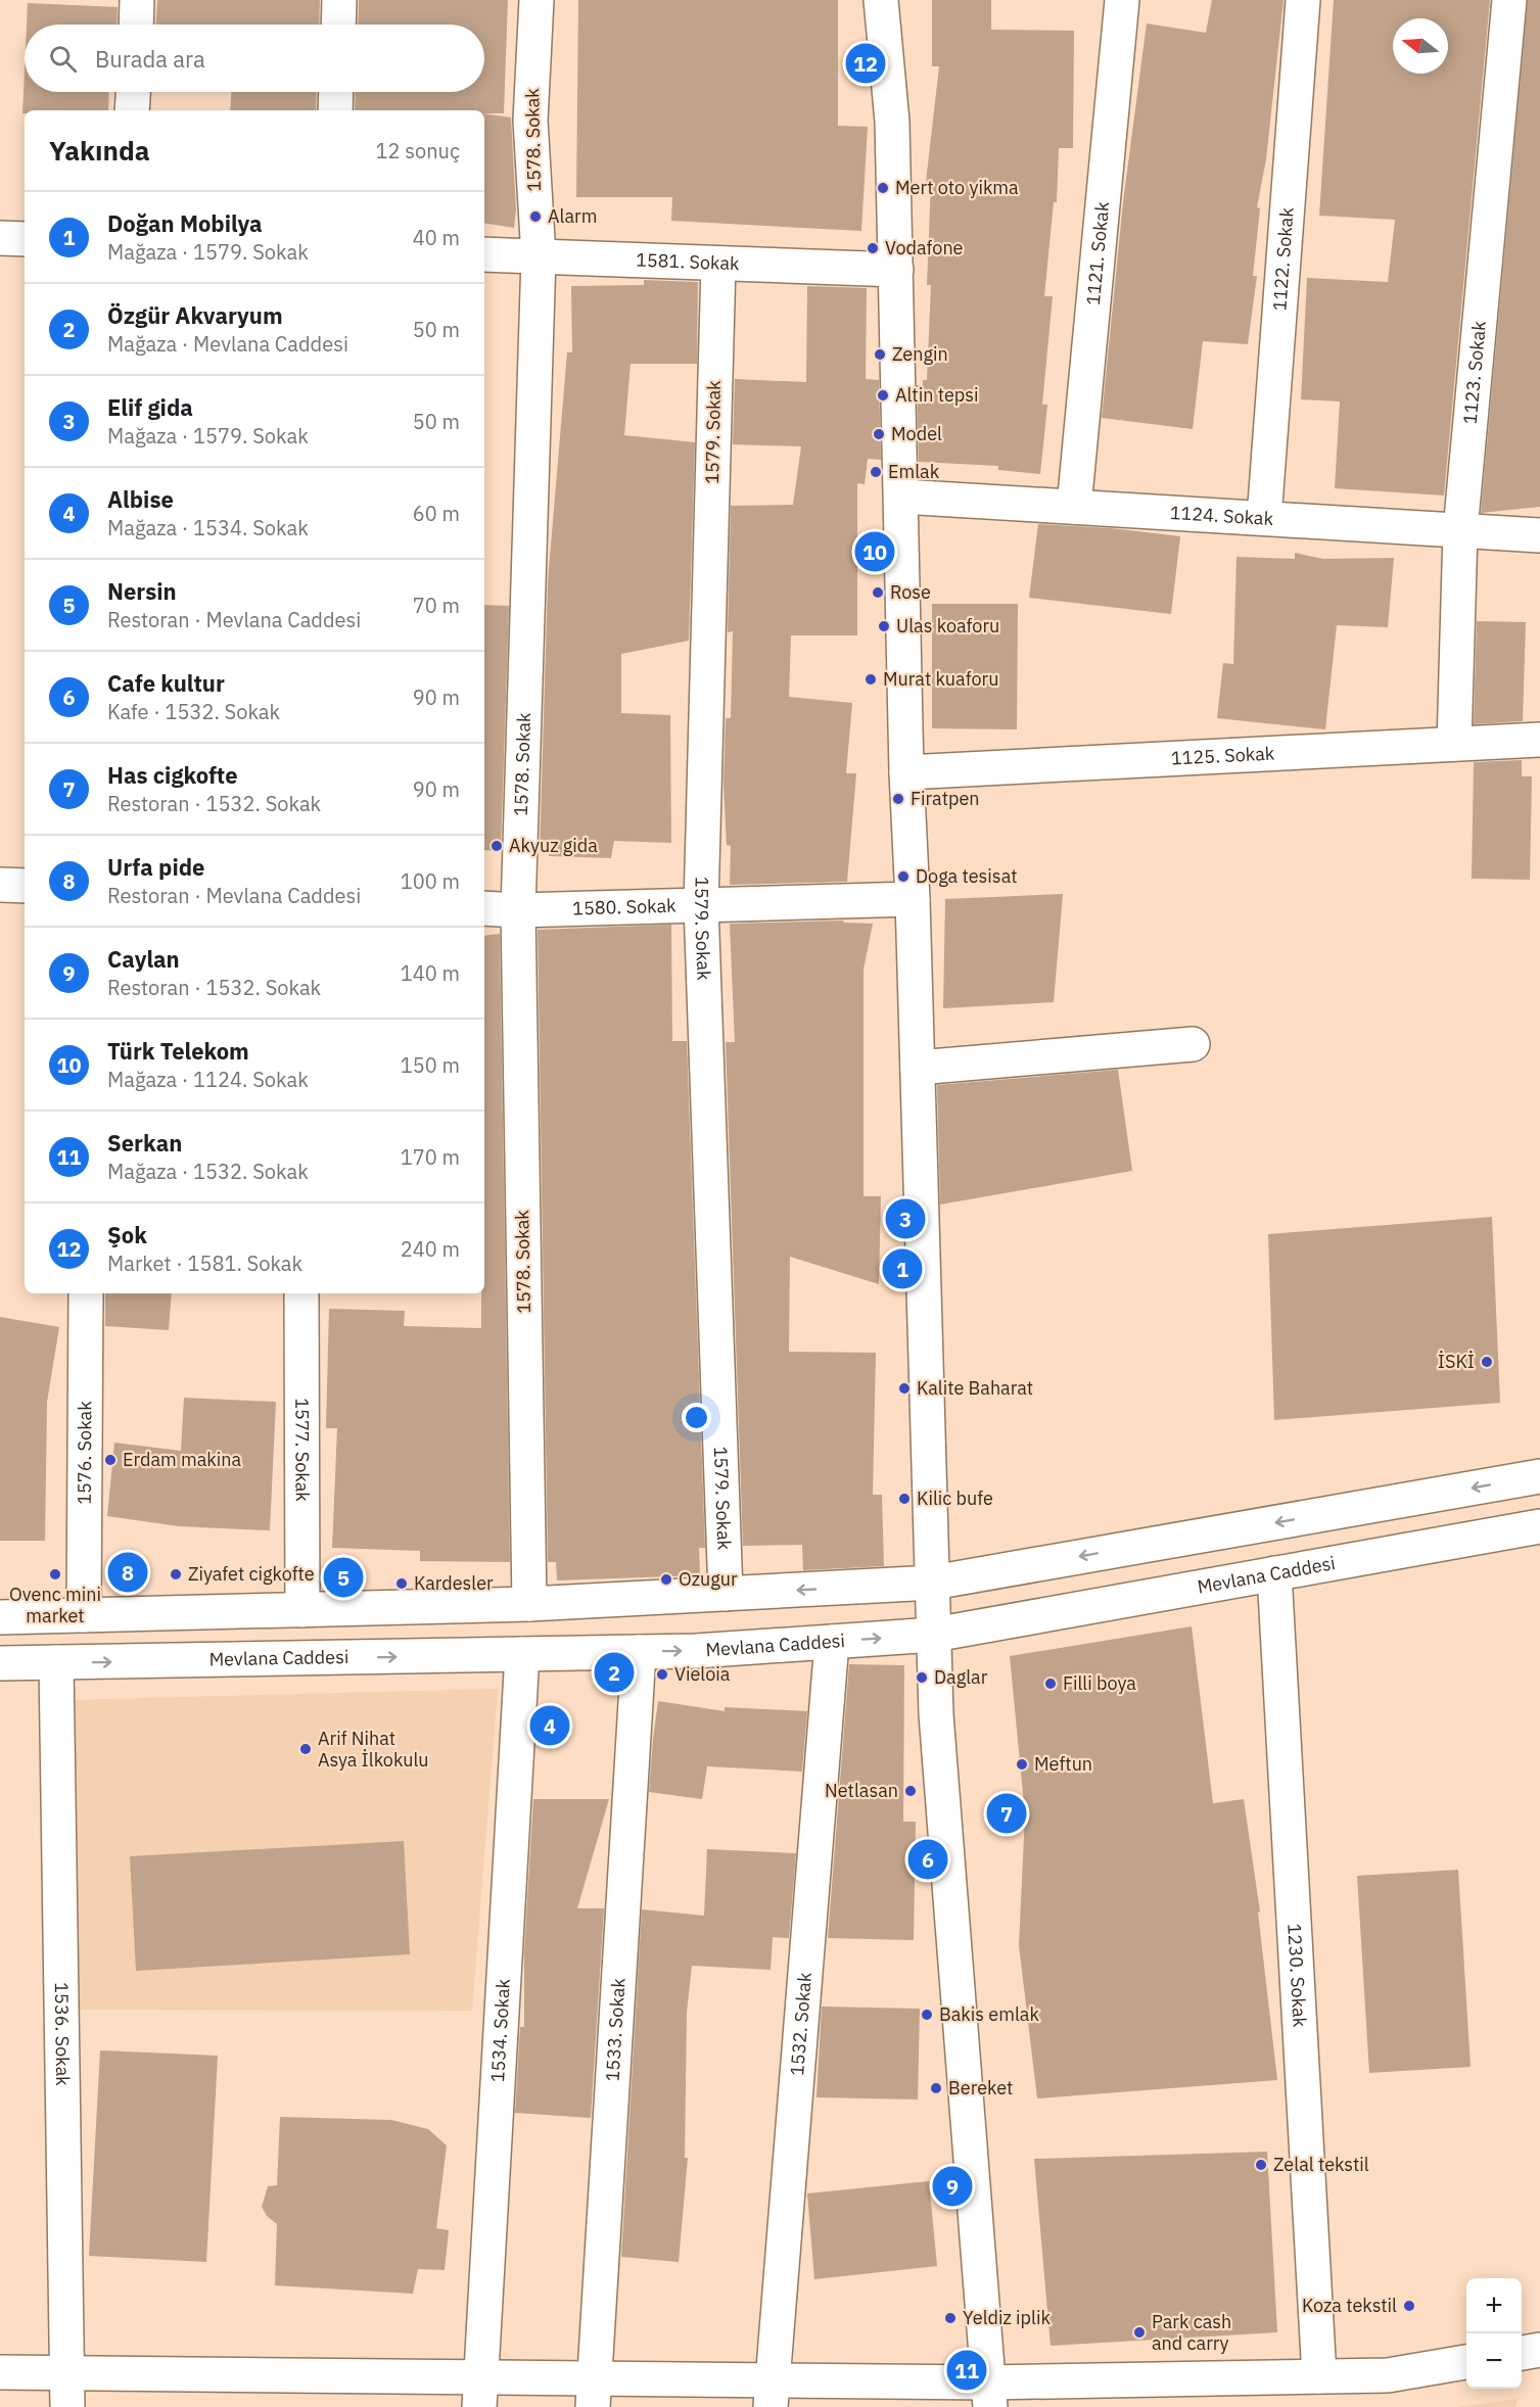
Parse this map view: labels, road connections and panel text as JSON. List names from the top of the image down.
{
  "streets": {
    "street": [
      "1578. Sokak",
      "1121. Sokak",
      "1122. Sokak",
      "1581. Sokak",
      "1123. Sokak",
      "1579. Sokak",
      "1124. Sokak",
      "1125. Sokak",
      "1580. Sokak",
      "1577. Sokak",
      "1576. Sokak",
      "Mevlana Caddesi",
      "1230. Sokak",
      "1532. Sokak",
      "1533. Sokak",
      "1534. Sokak",
      "1536. Sokak"
    ]
  },
  "crossings": [
    ["1578. Sokak", "1581. Sokak"],
    ["1578. Sokak", "1580. Sokak"],
    ["1121. Sokak", "1124. Sokak"],
    ["1122. Sokak", "1124. Sokak"],
    ["1581. Sokak", "1579. Sokak"],
    ["1123. Sokak", "1124. Sokak"],
    ["1123. Sokak", "1125. Sokak"],
    ["1579. Sokak", "1580. Sokak"],
    ["Mevlana Caddesi", "1230. Sokak"],
    ["Mevlana Caddesi", "1532. Sokak"],
    ["Mevlana Caddesi", "1533. Sokak"],
    ["Mevlana Caddesi", "1534. Sokak"],
    ["Mevlana Caddesi", "1536. Sokak"]
  ],
  "places": [
    "Mert oto yikma",
    "Alarm",
    "Vodafone",
    "Zengin",
    "Altin tepsi",
    "Model",
    "Emlak",
    "Rose",
    "Ulas koaforu",
    "Murat kuaforu",
    "Firatpen",
    "Akyuz gida",
    "Doga tesisat",
    "İSKİ",
    "Kalite Baharat",
    "Erdam makina",
    "Kilic bufe",
    "Ovenc mini market",
    "Ziyafet cigkofte",
    "Ozugur",
    "Kardesler",
    "Vieloia",
    "Daglar",
    "Filli boya",
    "Arif Nihat Asya İlkokulu",
    "Meftun",
    "Netlasan",
    "Bakis emlak",
    "Bereket",
    "Zelal tekstil",
    "Koza tekstil",
    "Yeldiz iplik",
    "Park cash and carry"
  ],
  "north": "left",
  "page": {
    "search": "Burada ara",
    "pins": [
      "12",
      "10",
      "3",
      "1",
      "8",
      "5",
      "2",
      "4",
      "7",
      "6",
      "9",
      "11"
    ],
    "heading": ["Yakında", "12 sonuç"],
    "list": [
      {
        "mark": "1",
        "name": "Doğan Mobilya",
        "note": "Mağaza · 1579. Sokak",
        "value": "40 m"
      },
      {
        "mark": "2",
        "name": "Özgür Akvaryum",
        "note": "Mağaza · Mevlana Caddesi",
        "value": "50 m"
      },
      {
        "mark": "3",
        "name": "Elif gida",
        "note": "Mağaza · 1579. Sokak",
        "value": "50 m"
      },
      {
        "mark": "4",
        "name": "Albise",
        "note": "Mağaza · 1534. Sokak",
        "value": "60 m"
      },
      {
        "mark": "5",
        "name": "Nersin",
        "note": "Restoran · Mevlana Caddesi",
        "value": "70 m"
      },
      {
        "mark": "6",
        "name": "Cafe kultur",
        "note": "Kafe · 1532. Sokak",
        "value": "90 m"
      },
      {
        "mark": "7",
        "name": "Has cigkofte",
        "note": "Restoran · 1532. Sokak",
        "value": "90 m"
      },
      {
        "mark": "8",
        "name": "Urfa pide",
        "note": "Restoran · Mevlana Caddesi",
        "value": "100 m"
      },
      {
        "mark": "9",
        "name": "Caylan",
        "note": "Restoran · 1532. Sokak",
        "value": "140 m"
      },
      {
        "mark": "10",
        "name": "Türk Telekom",
        "note": "Mağaza · 1124. Sokak",
        "value": "150 m"
      },
      {
        "mark": "11",
        "name": "Serkan",
        "note": "Mağaza · 1532. Sokak",
        "value": "170 m"
      },
      {
        "mark": "12",
        "name": "Şok",
        "note": "Market · 1581. Sokak",
        "value": "240 m"
      }
    ],
    "map_buttons": ["+", "−"]
  }
}
